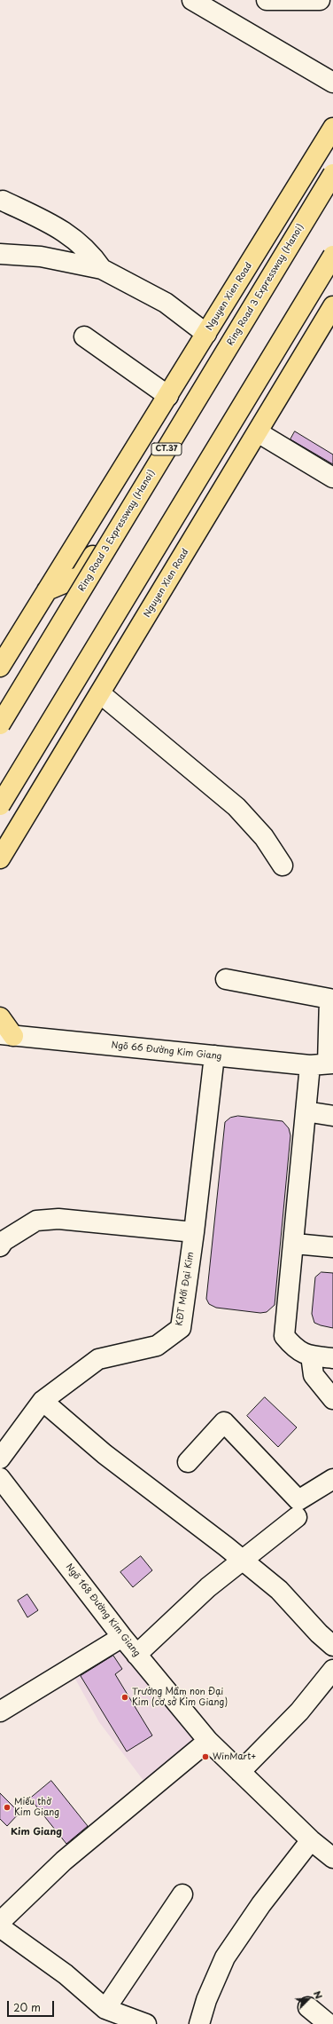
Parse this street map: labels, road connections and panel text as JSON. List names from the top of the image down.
{
  "streets": {
    "main road": ["Ring Road 3 Expressway (Hanoi)", "Nguyen Xien Road", "CT.37"],
    "street": ["Ngõ 66 Đường Kim Giang", "KĐT Mới Đại Kim", "Ngõ 168 Đường Kim Giang"]
  },
  "crossings": [
    ["Ngõ 66 Đường Kim Giang", "KĐT Mới Đại Kim"]
  ],
  "districts": ["Kim Giang"],
  "places": ["Trường Mầm non Đại Kim (cơ sở Kim Giang)", "WinMart+", "Miếu thờ Kim Giang"],
  "scale_bar": "20 m",
  "north": "top right"
}
